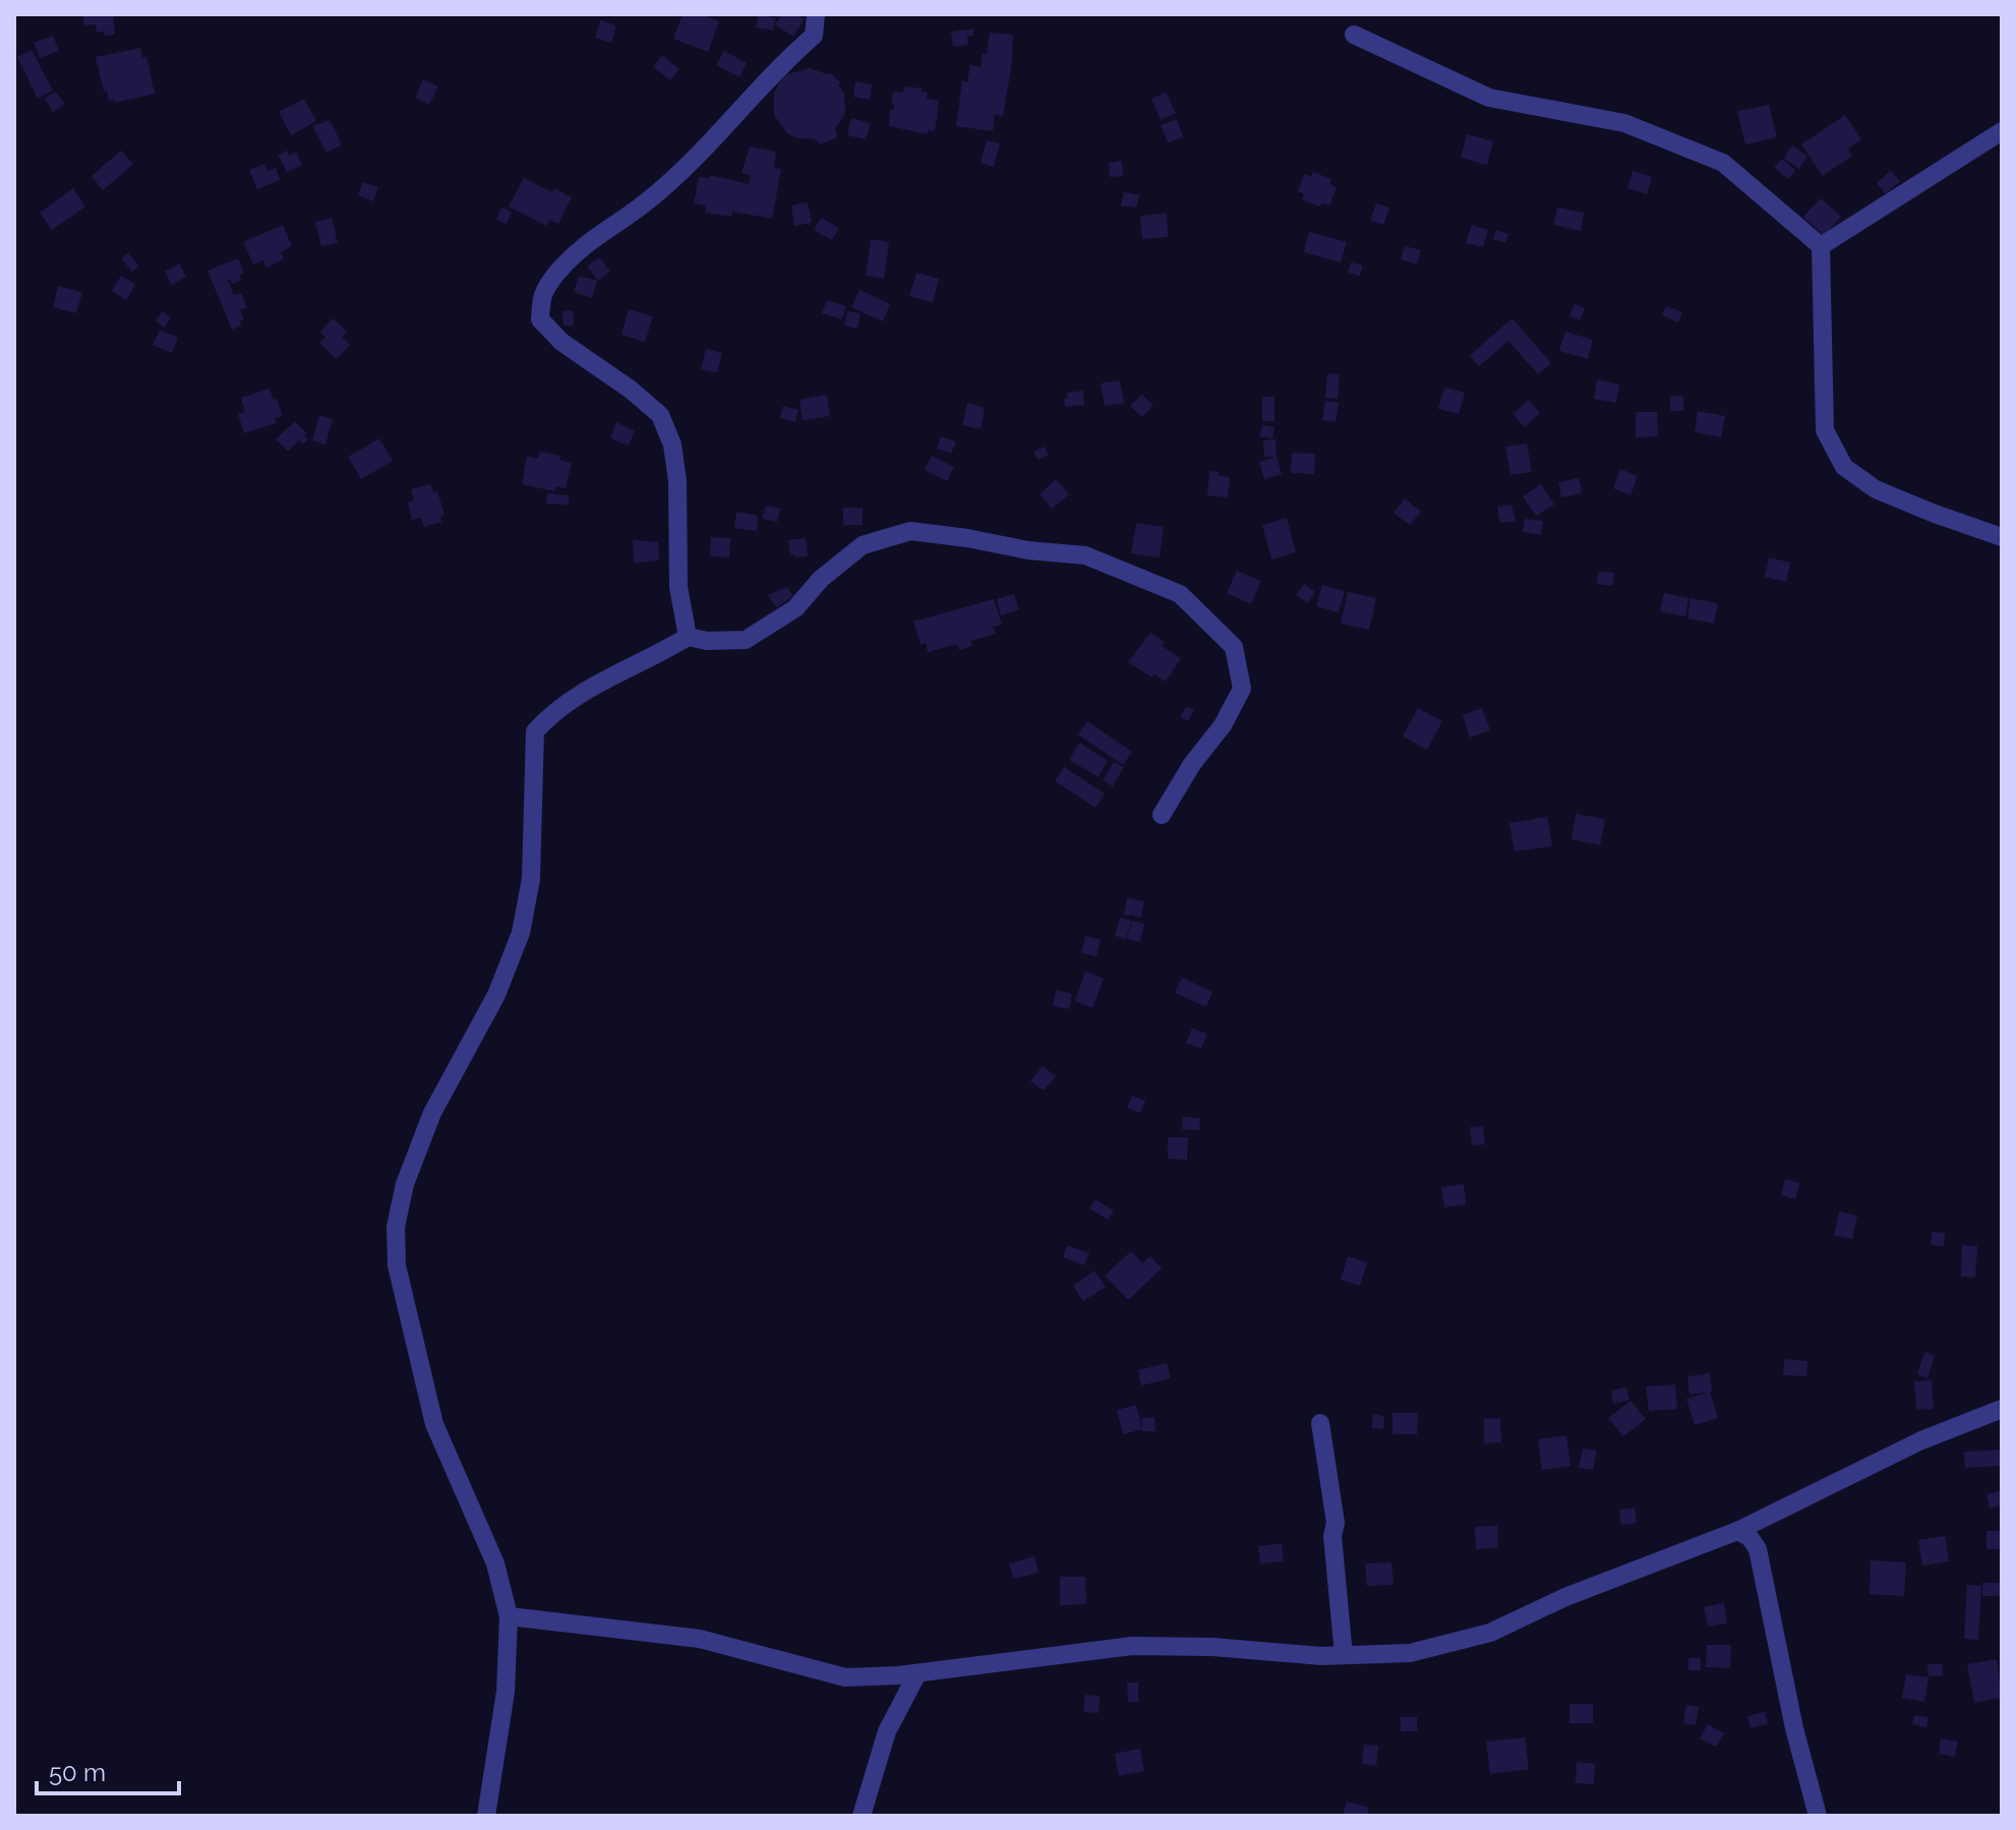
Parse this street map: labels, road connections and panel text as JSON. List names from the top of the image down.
{
  "scale_bar": "50 m"
}
